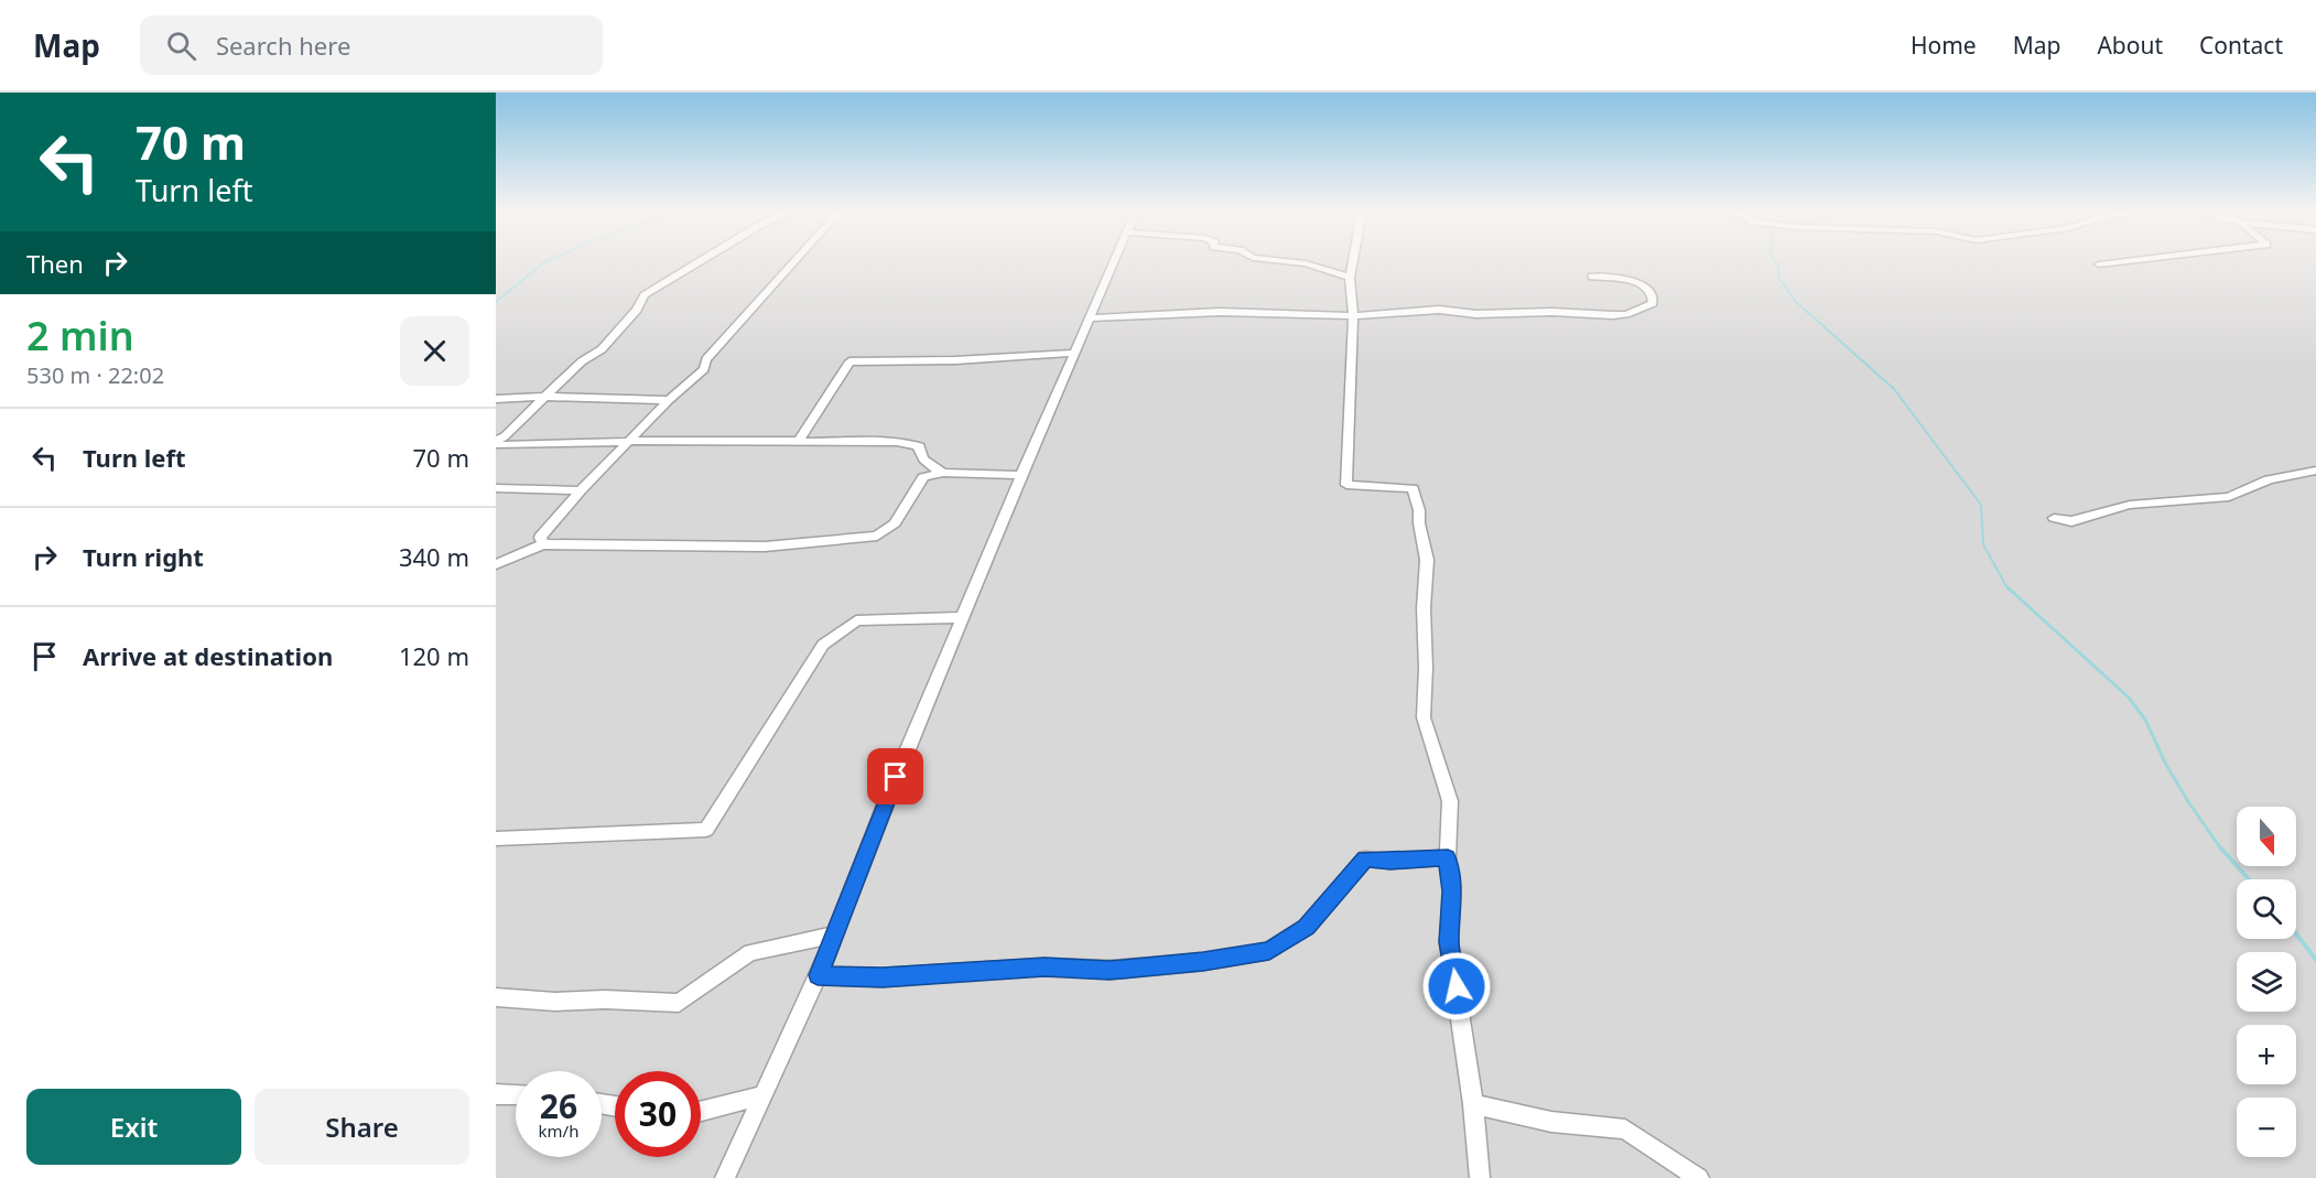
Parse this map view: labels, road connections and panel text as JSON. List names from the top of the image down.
{
  "north": "bottom",
  "page": {
    "header": "Map",
    "search": "Search here",
    "nav": [
      "Home",
      "Map",
      "About",
      "Contact"
    ],
    "turn": ["70 m", "Turn left"],
    "then": "Then",
    "heading": ["2 min", "530 m · 22:02"],
    "list": [
      {
        "name": "Turn left",
        "value": "70 m"
      },
      {
        "name": "Turn right",
        "value": "340 m"
      },
      {
        "name": "Arrive at destination",
        "value": "120 m"
      }
    ],
    "map_buttons": ["+", "−"],
    "speed": "26 km/h",
    "limit": "30",
    "buttons": ["Exit", "Share"]
  }
}
